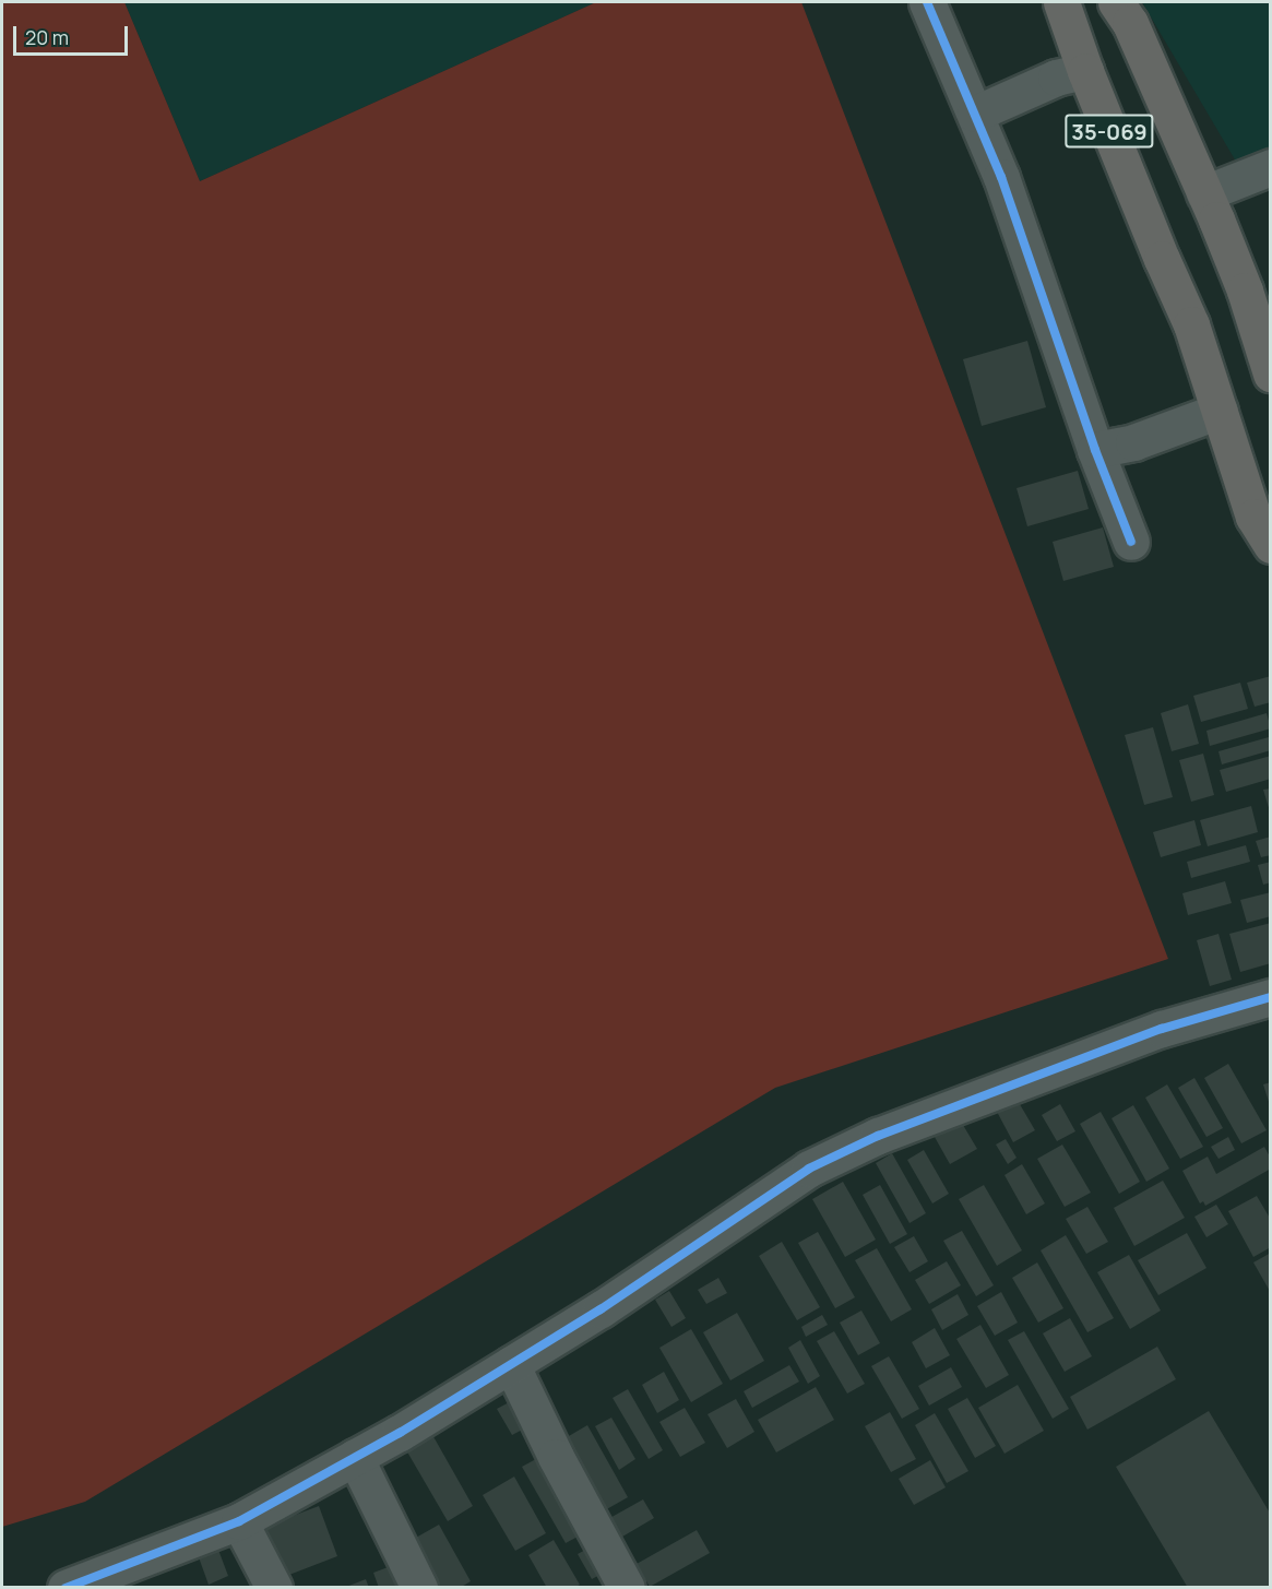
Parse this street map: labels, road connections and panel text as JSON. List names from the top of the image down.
{
  "streets": {
    "main road": ["35-069"]
  },
  "scale_bar": "20 m"
}
